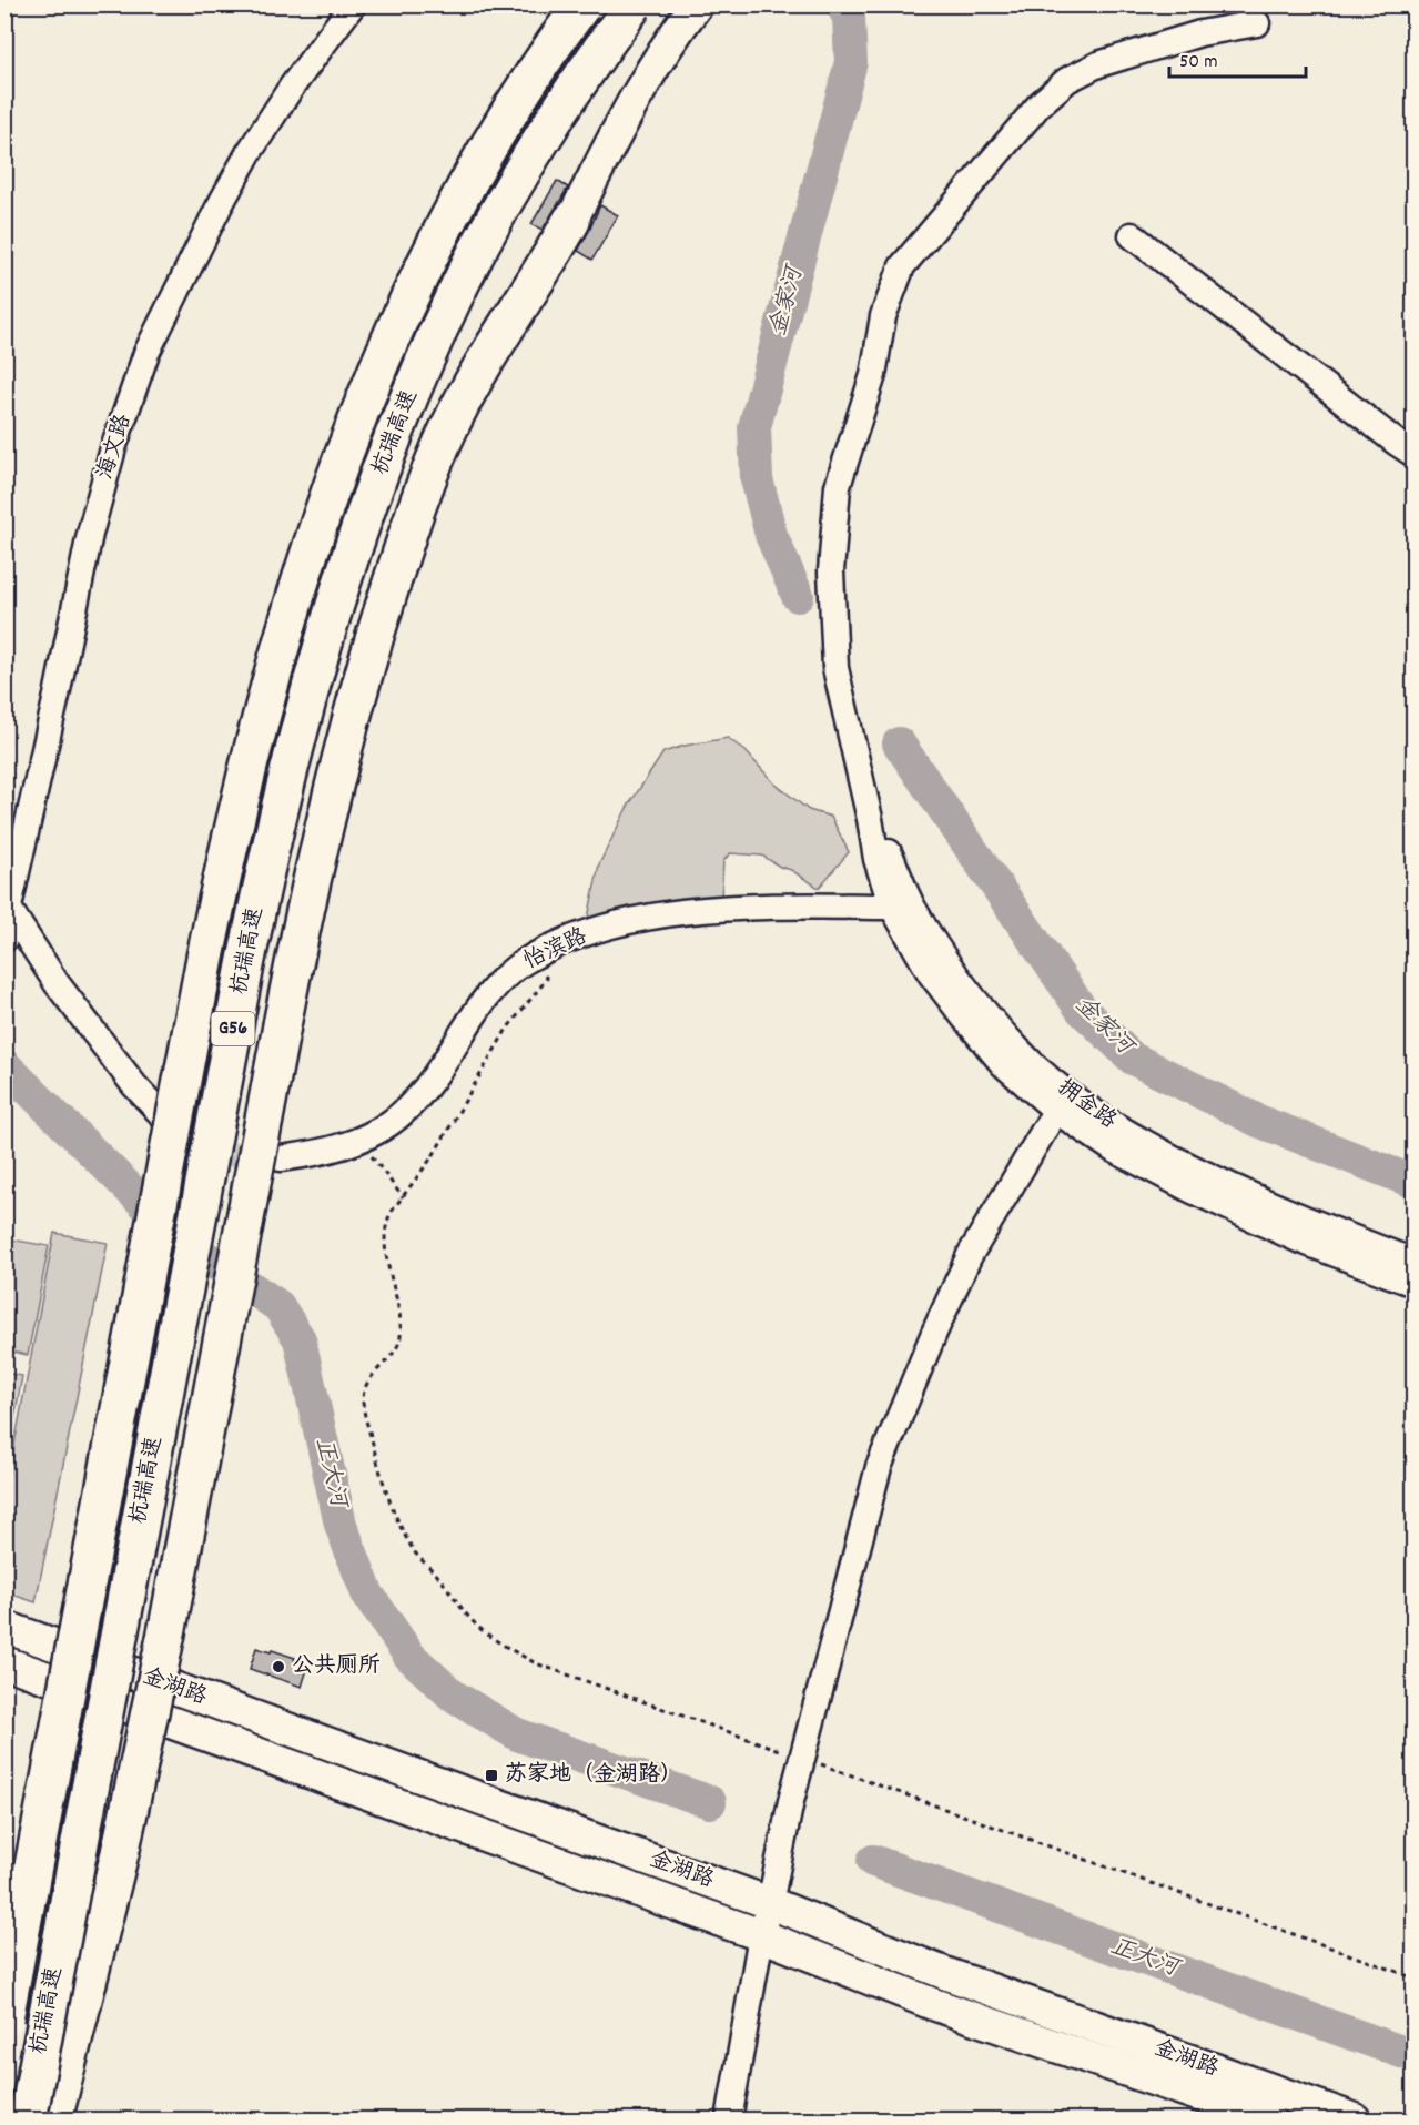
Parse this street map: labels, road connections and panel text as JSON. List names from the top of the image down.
{
  "streets": {
    "highway": ["杭瑞高速", "G56"],
    "main road": ["金湖路"],
    "street": ["海文路", "怡滨路", "拥金路"]
  },
  "crossings": [
    ["怡滨路", "拥金路"]
  ],
  "water": ["金家河", "正大河"],
  "places": {
    "other": ["公共厕所"],
    "transit": ["苏家地（金湖路）"]
  },
  "scale_bar": "50 m"
}
